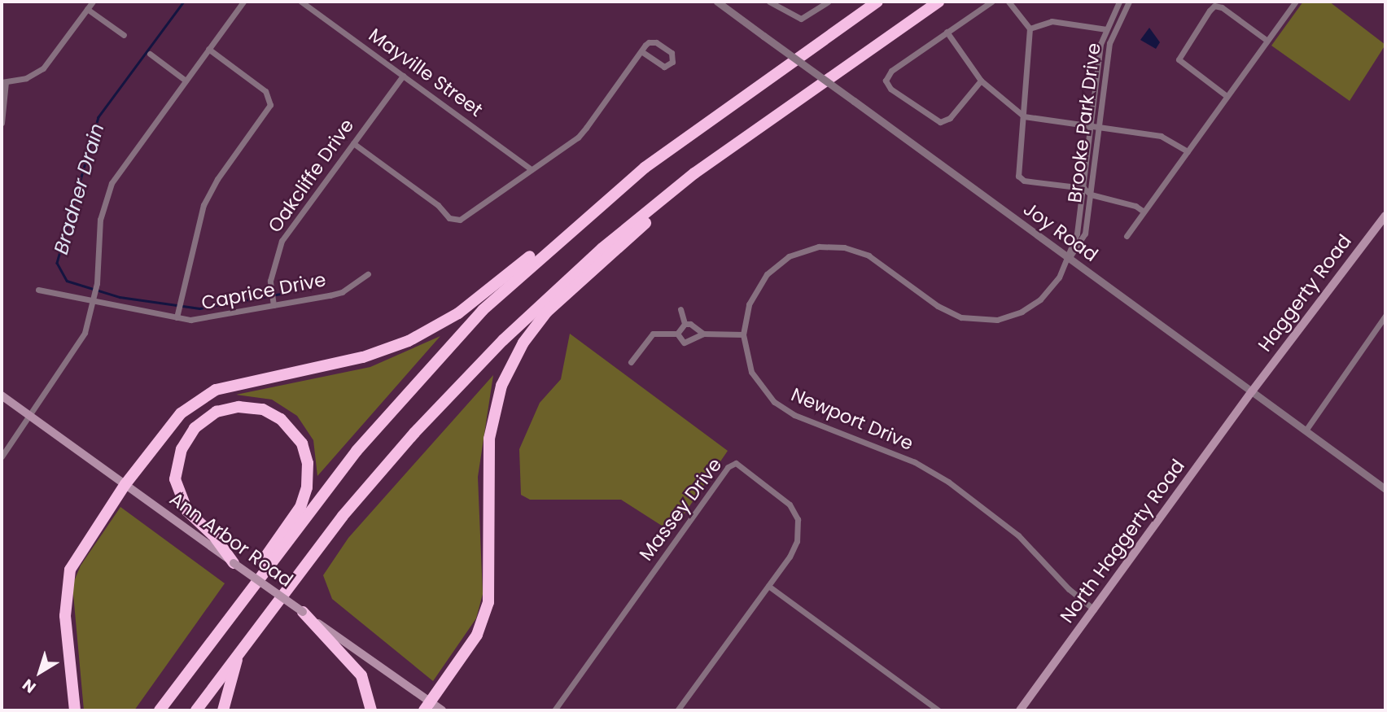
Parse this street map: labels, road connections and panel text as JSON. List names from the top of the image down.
{
  "streets": {
    "main road": ["Haggerty Road", "Ann Arbor Road", "North Haggerty Road"],
    "street": [
      "Mayville Street",
      "Brooke Park Drive",
      "Oakcliffe Drive",
      "Joy Road",
      "Caprice Drive",
      "Newport Drive",
      "Massey Drive"
    ]
  },
  "crossings": [
    ["Mayville Street", "Oakcliffe Drive"],
    ["Brooke Park Drive", "Joy Road"],
    ["Brooke Park Drive", "Newport Drive"],
    ["Oakcliffe Drive", "Caprice Drive"],
    ["Joy Road", "Haggerty Road"],
    ["Joy Road", "Newport Drive"],
    ["Joy Road", "North Haggerty Road"],
    ["Haggerty Road", "North Haggerty Road"],
    ["Newport Drive", "North Haggerty Road"]
  ],
  "water": ["Bradner Drain"],
  "north": "bottom left"
}
